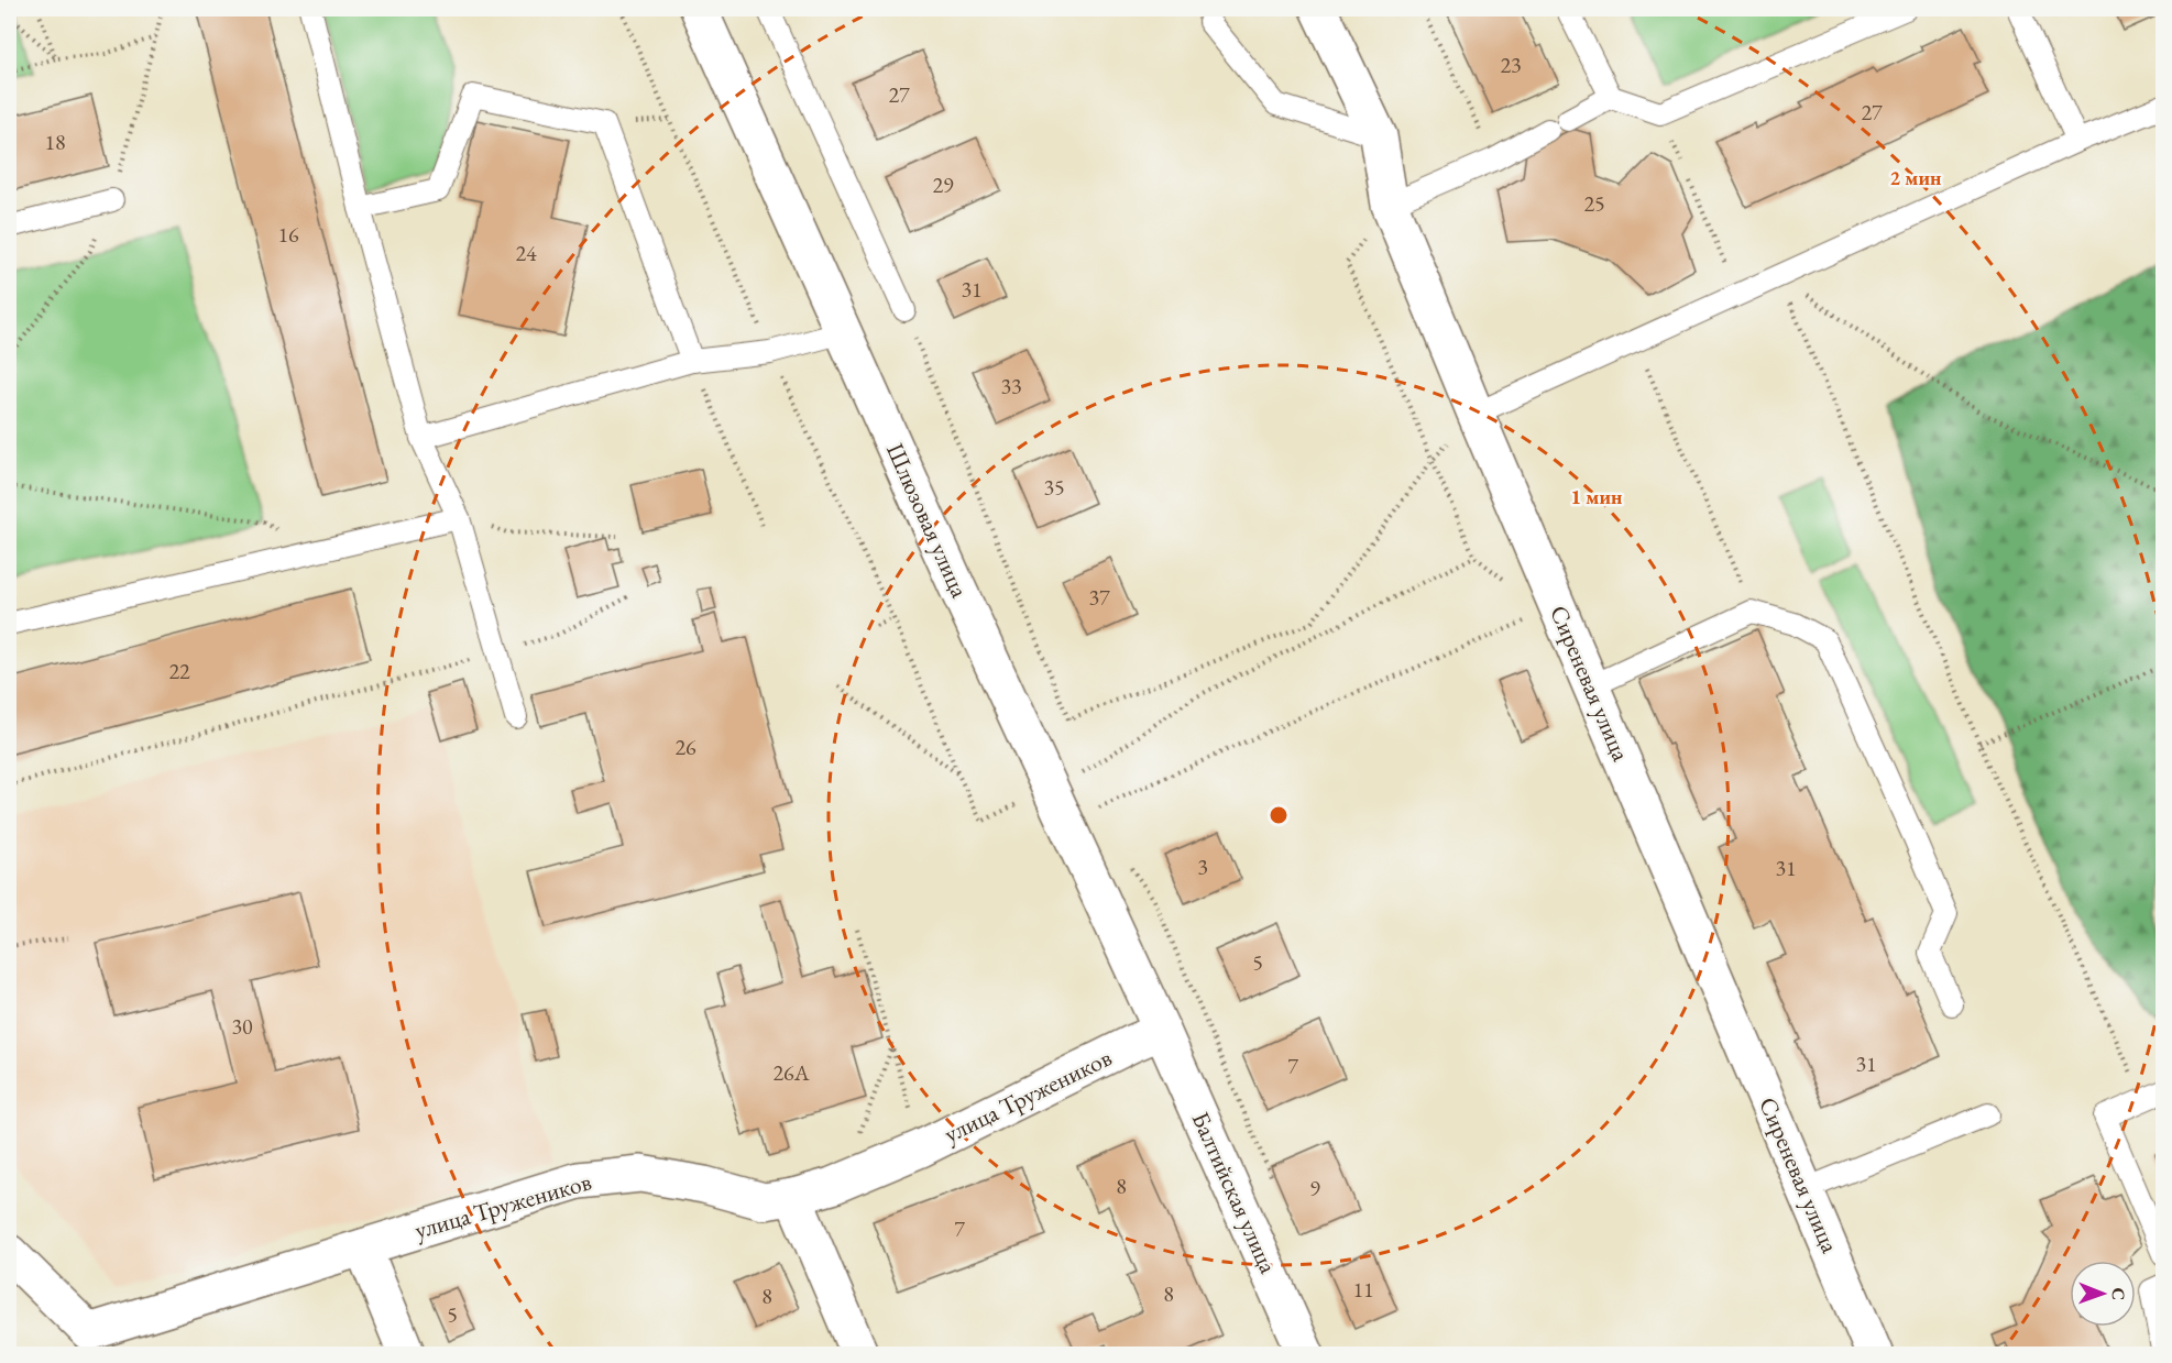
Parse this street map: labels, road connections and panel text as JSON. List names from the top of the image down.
{
  "streets": {
    "street": [
      "Шлюзовая улица",
      "Сиреневая улица",
      "улица Тружеников",
      "Балтийская улица"
    ]
  },
  "crossings": [
    ["Шлюзовая улица", "улица Тружеников"],
    ["Шлюзовая улица", "Балтийская улица"],
    ["улица Тружеников", "Балтийская улица"]
  ],
  "house_numbers": [
    "23",
    "27",
    "27",
    "18",
    "29",
    "25",
    "16",
    "24",
    "31",
    "33",
    "35",
    "37",
    "22",
    "26",
    "3",
    "31",
    "5",
    "30",
    "31",
    "7",
    "26А",
    "8",
    "9",
    "7",
    "11",
    "8",
    "8",
    "5"
  ],
  "north": "right",
  "rings": ["2 мин", "1 мин"]
}
